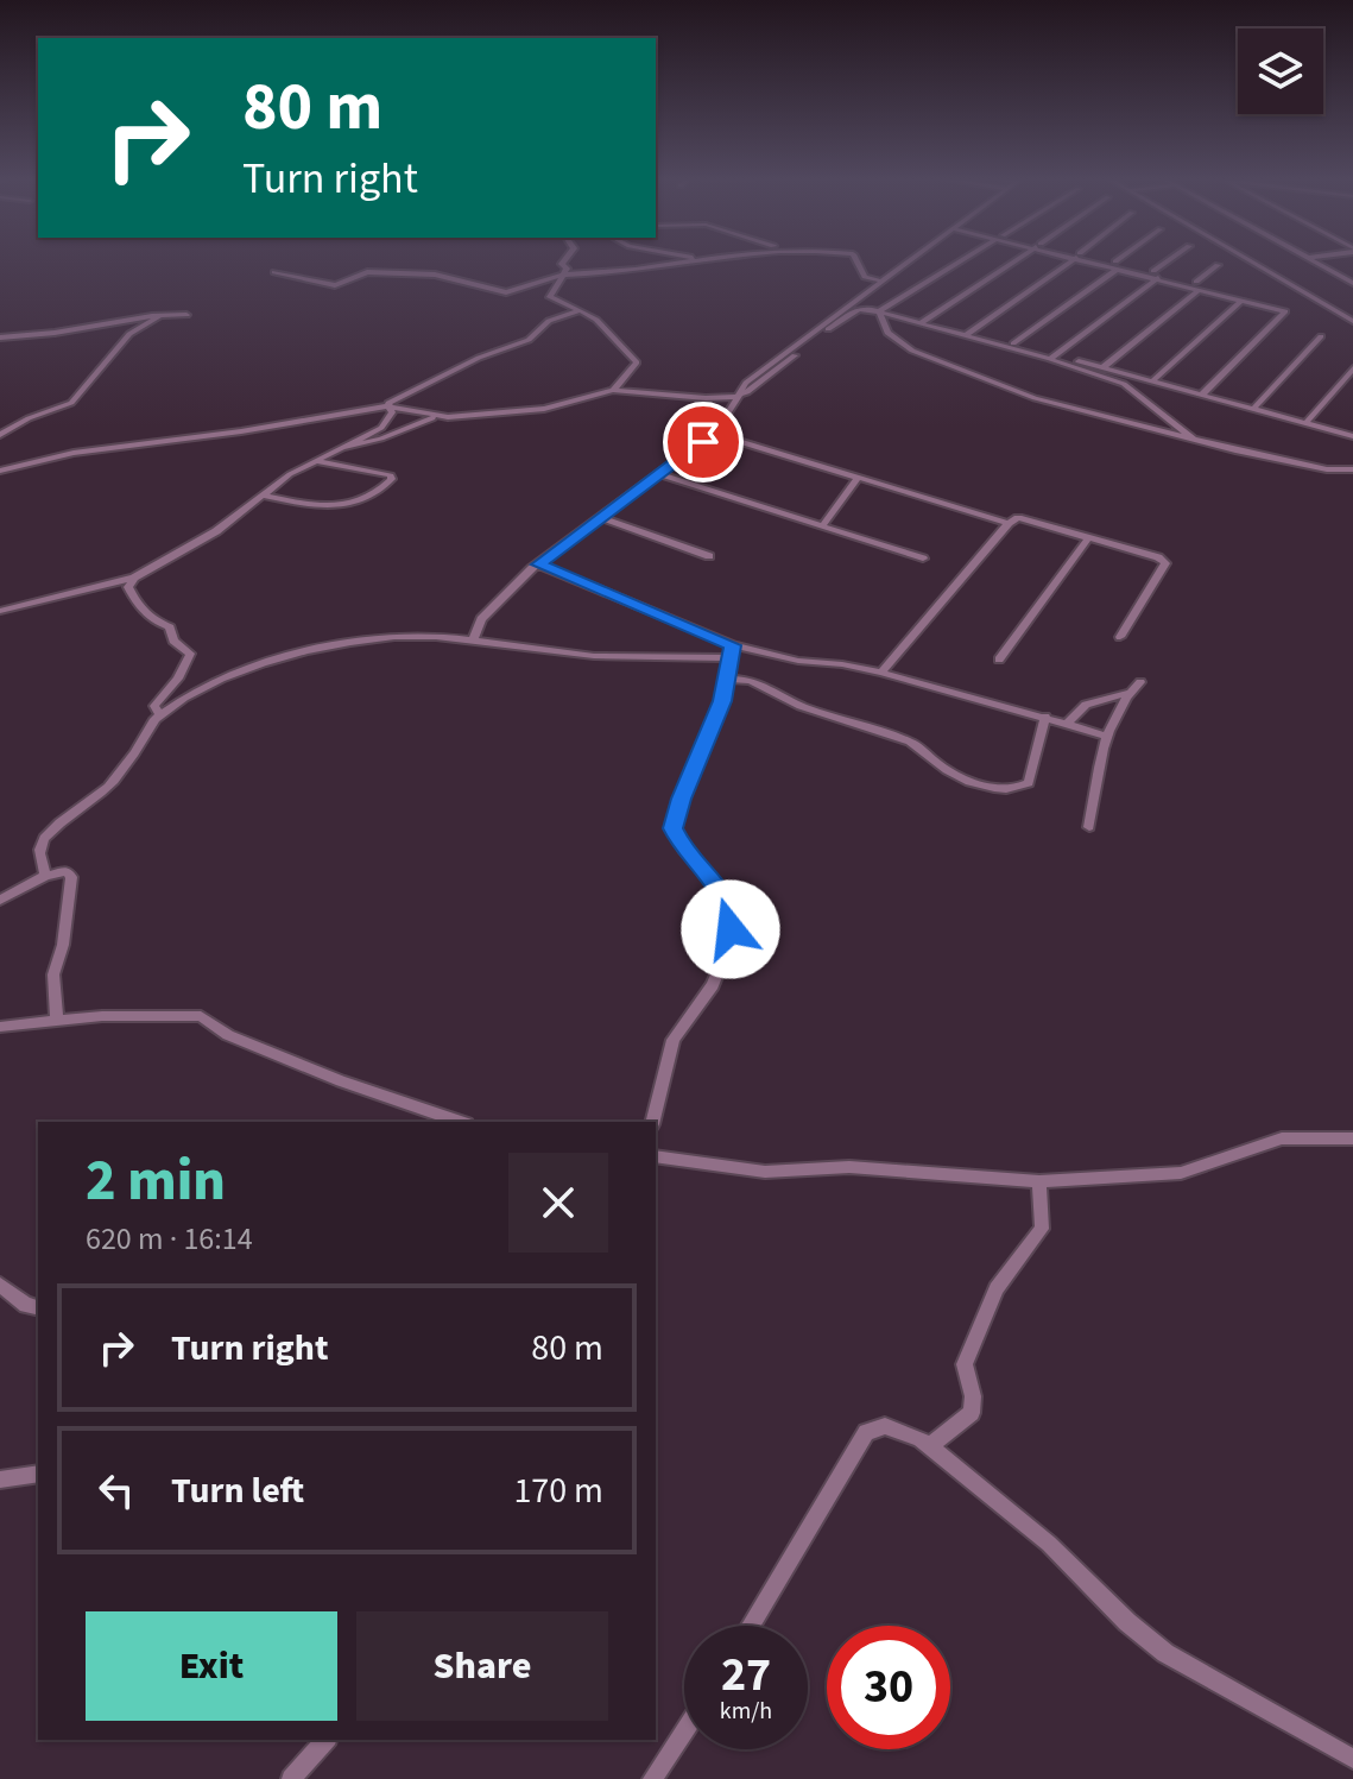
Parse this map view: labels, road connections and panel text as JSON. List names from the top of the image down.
{
  "page": {
    "turn": ["80 m", "Turn right"],
    "heading": ["2 min", "620 m · 16:14"],
    "list": [
      {
        "name": "Turn right",
        "value": "80 m"
      },
      {
        "name": "Turn left",
        "value": "170 m"
      }
    ],
    "buttons": ["Exit", "Share"],
    "speed": "27 km/h",
    "limit": "30"
  }
}
